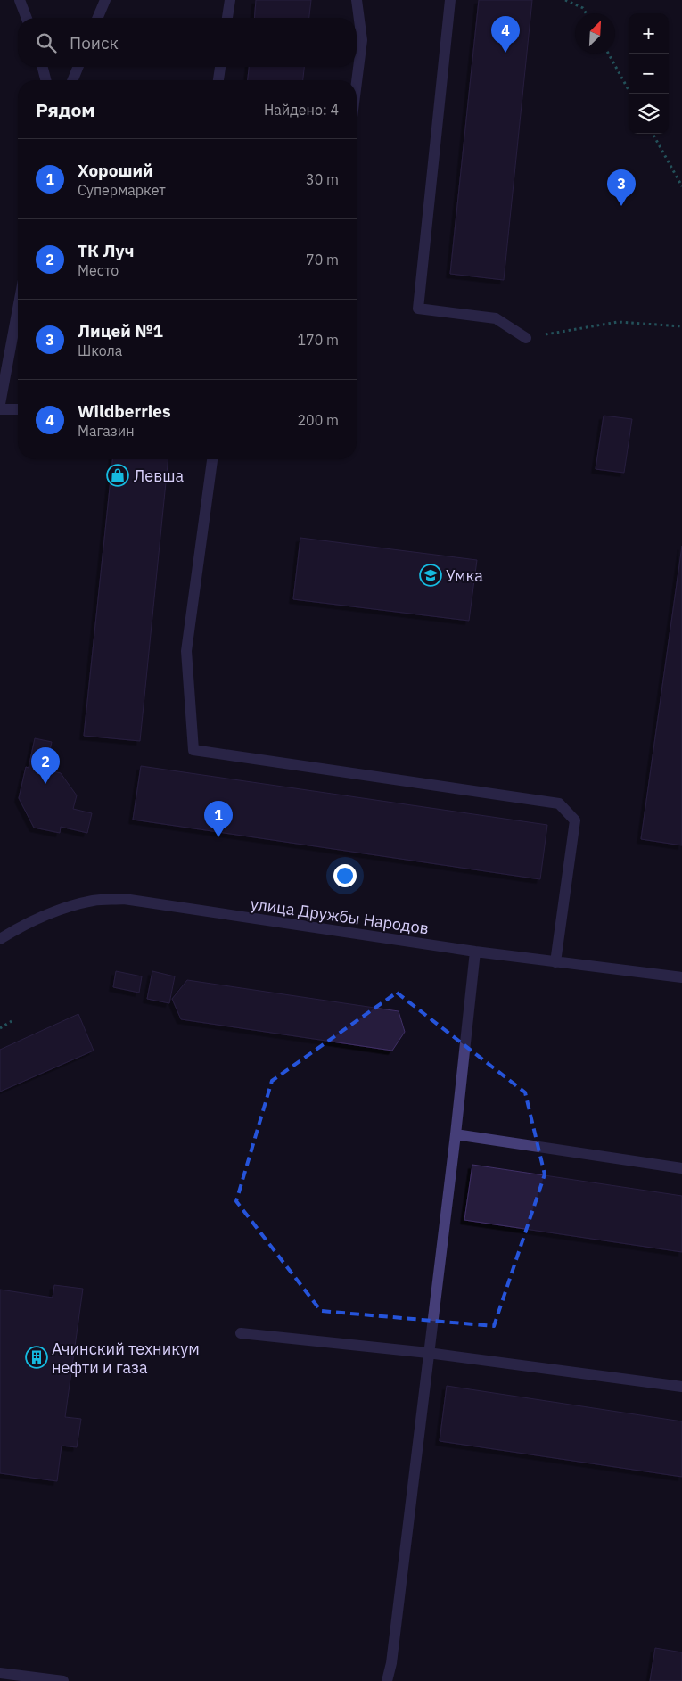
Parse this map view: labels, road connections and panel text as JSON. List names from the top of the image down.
{
  "streets": {
    "street": ["улица Дружбы Народов"]
  },
  "places": {
    "shop": ["Левша"],
    "school or university": ["Умка"],
    "building": ["Ачинский техникум нефти и газа"]
  },
  "north": "top right",
  "page": {
    "map_buttons": ["+", "−"],
    "pins": [
      "4",
      "3",
      "2",
      "1"
    ],
    "search": "Поиск",
    "heading": ["Рядом", "Найдено: 4"],
    "list": [
      {
        "mark": "1",
        "name": "Хороший",
        "note": "Супермаркет",
        "value": "30 m"
      },
      {
        "mark": "2",
        "name": "ТК Луч",
        "note": "Место",
        "value": "70 m"
      },
      {
        "mark": "3",
        "name": "Лицей №1",
        "note": "Школа",
        "value": "170 m"
      },
      {
        "mark": "4",
        "name": "Wildberries",
        "note": "Магазин",
        "value": "200 m"
      }
    ]
  }
}
